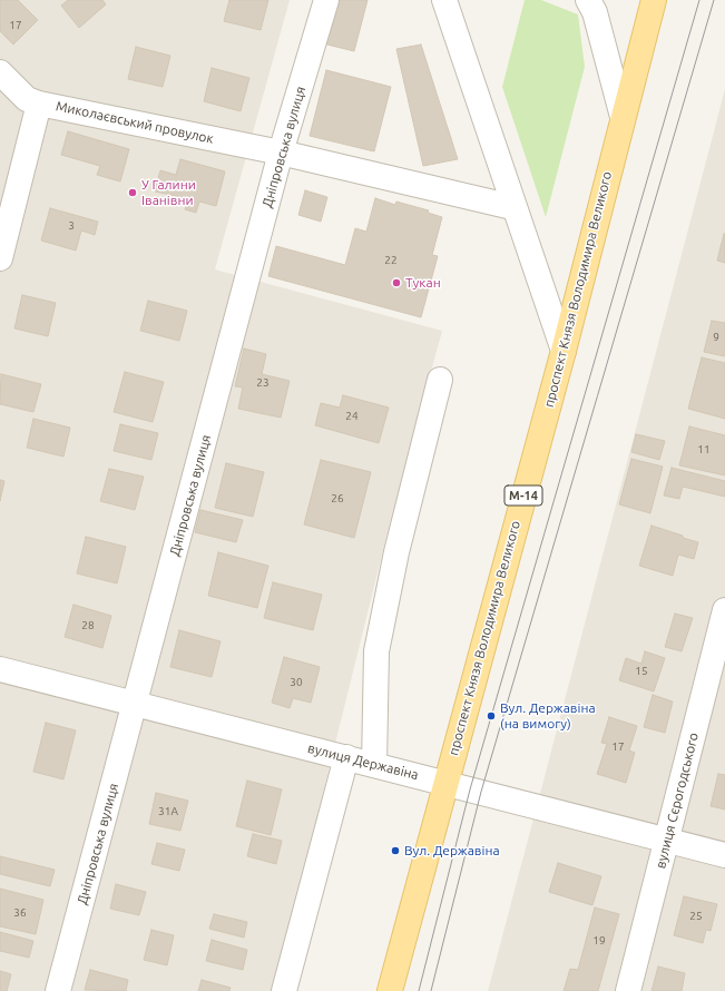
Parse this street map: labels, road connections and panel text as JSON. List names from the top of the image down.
{
  "streets": {
    "main road": ["проспект Князя Володимира Великого", "М-14"],
    "street": [
      "Миколаєвський провулок",
      "Дніпровська вулиця",
      "вулиця Державіна",
      "вулиця Сєрогодського"
    ]
  },
  "crossings": [
    ["Миколаєвський провулок", "Дніпровська вулиця"],
    ["Дніпровська вулиця", "вулиця Державіна"],
    ["проспект Князя Володимира Великого", "вулиця Державіна"],
    ["вулиця Державіна", "вулиця Сєрогодського"]
  ],
  "places": [
    "У Галини Іванівни",
    "Тукан",
    "Вул. Державіна (на вимогу)",
    "Вул. Державіна"
  ],
  "house_numbers": [
    "17",
    "3",
    "22",
    "9",
    "23",
    "24",
    "11",
    "26",
    "28",
    "15",
    "30",
    "17",
    "31А",
    "36",
    "25",
    "19"
  ]
}
